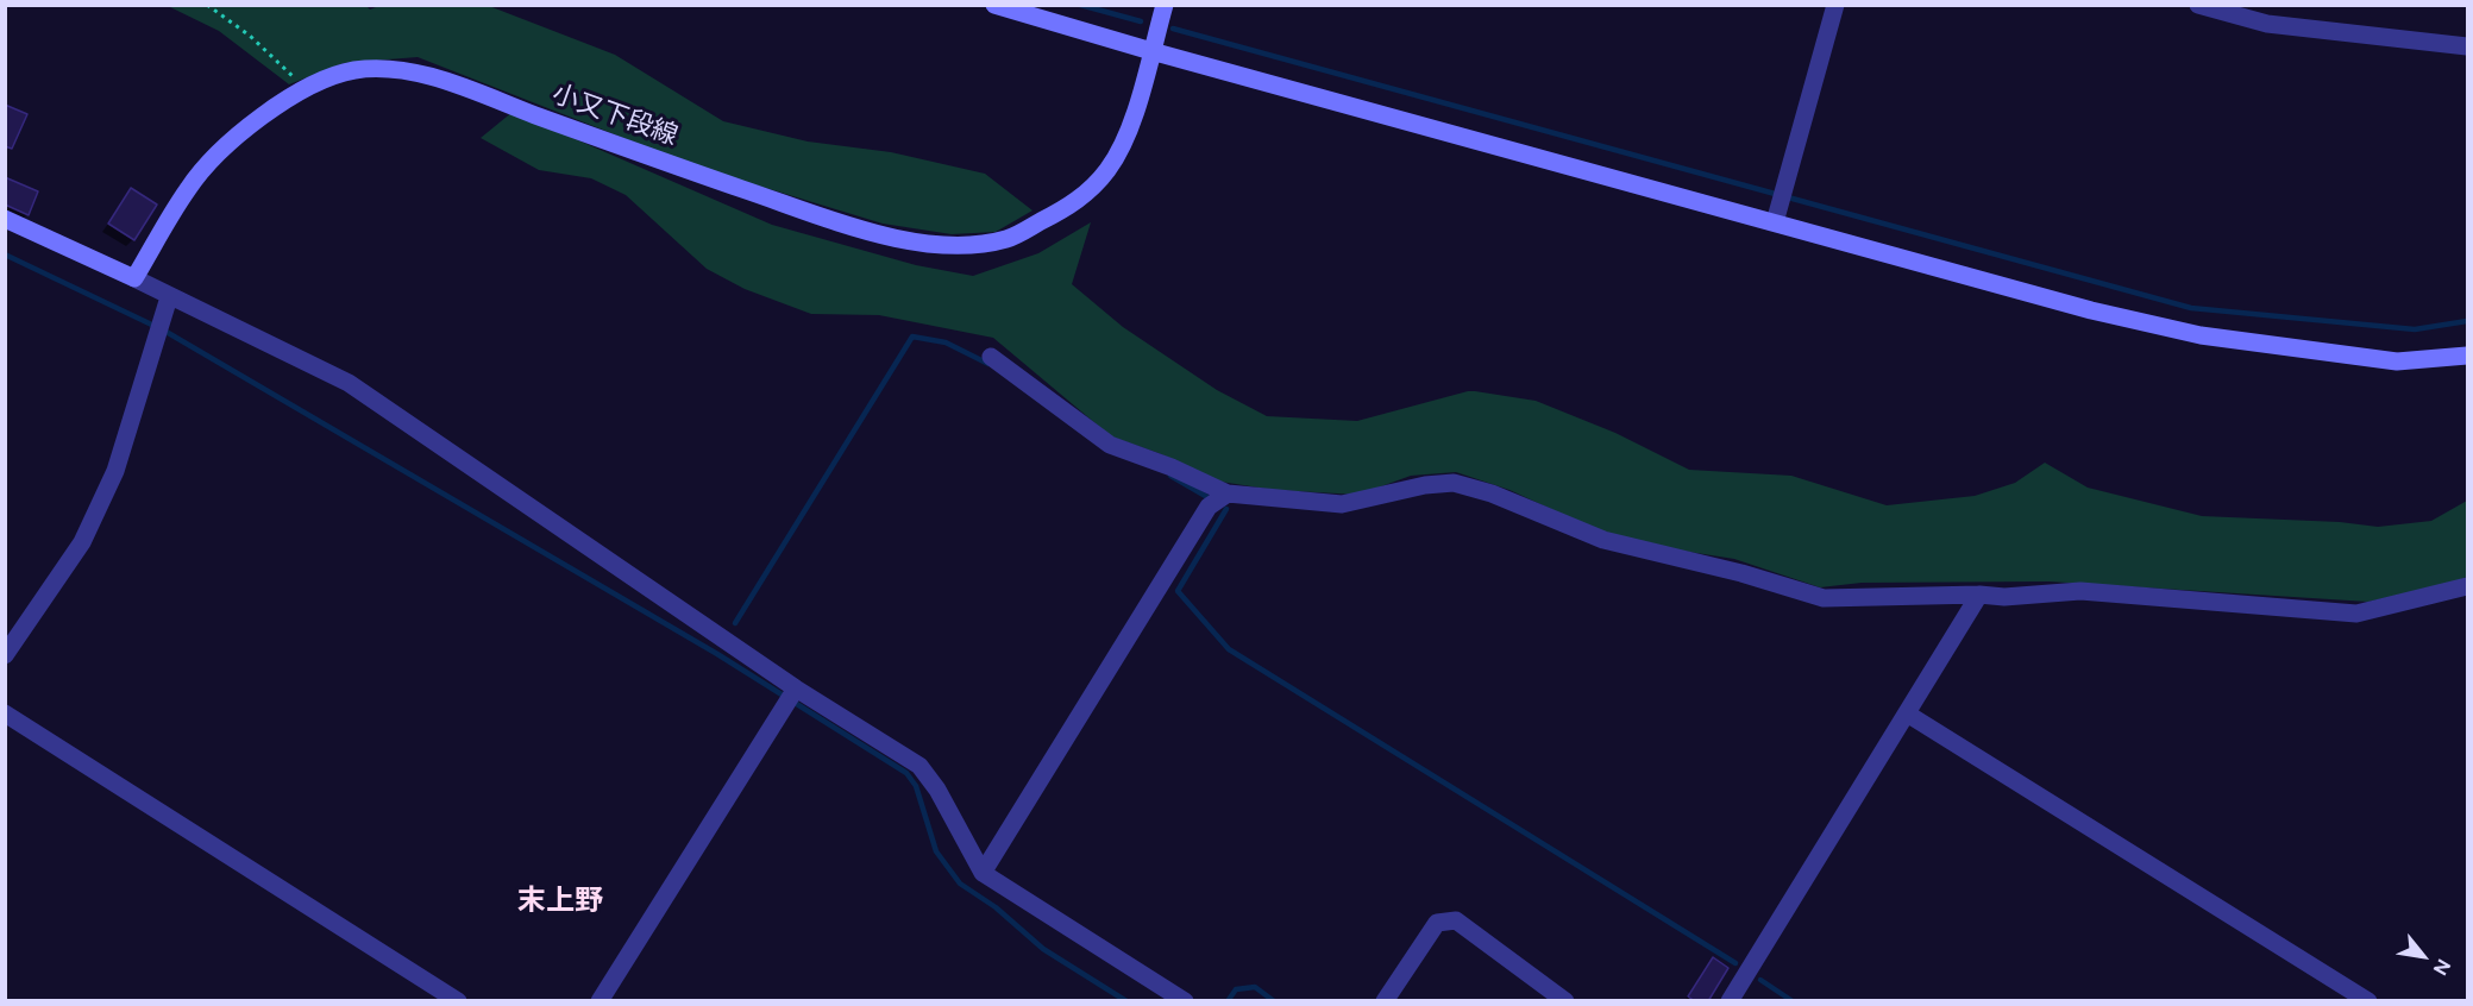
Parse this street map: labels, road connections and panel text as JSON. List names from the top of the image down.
{
  "streets": {
    "street": ["小又下段線"]
  },
  "districts": ["末上野"],
  "north": "bottom right"
}
